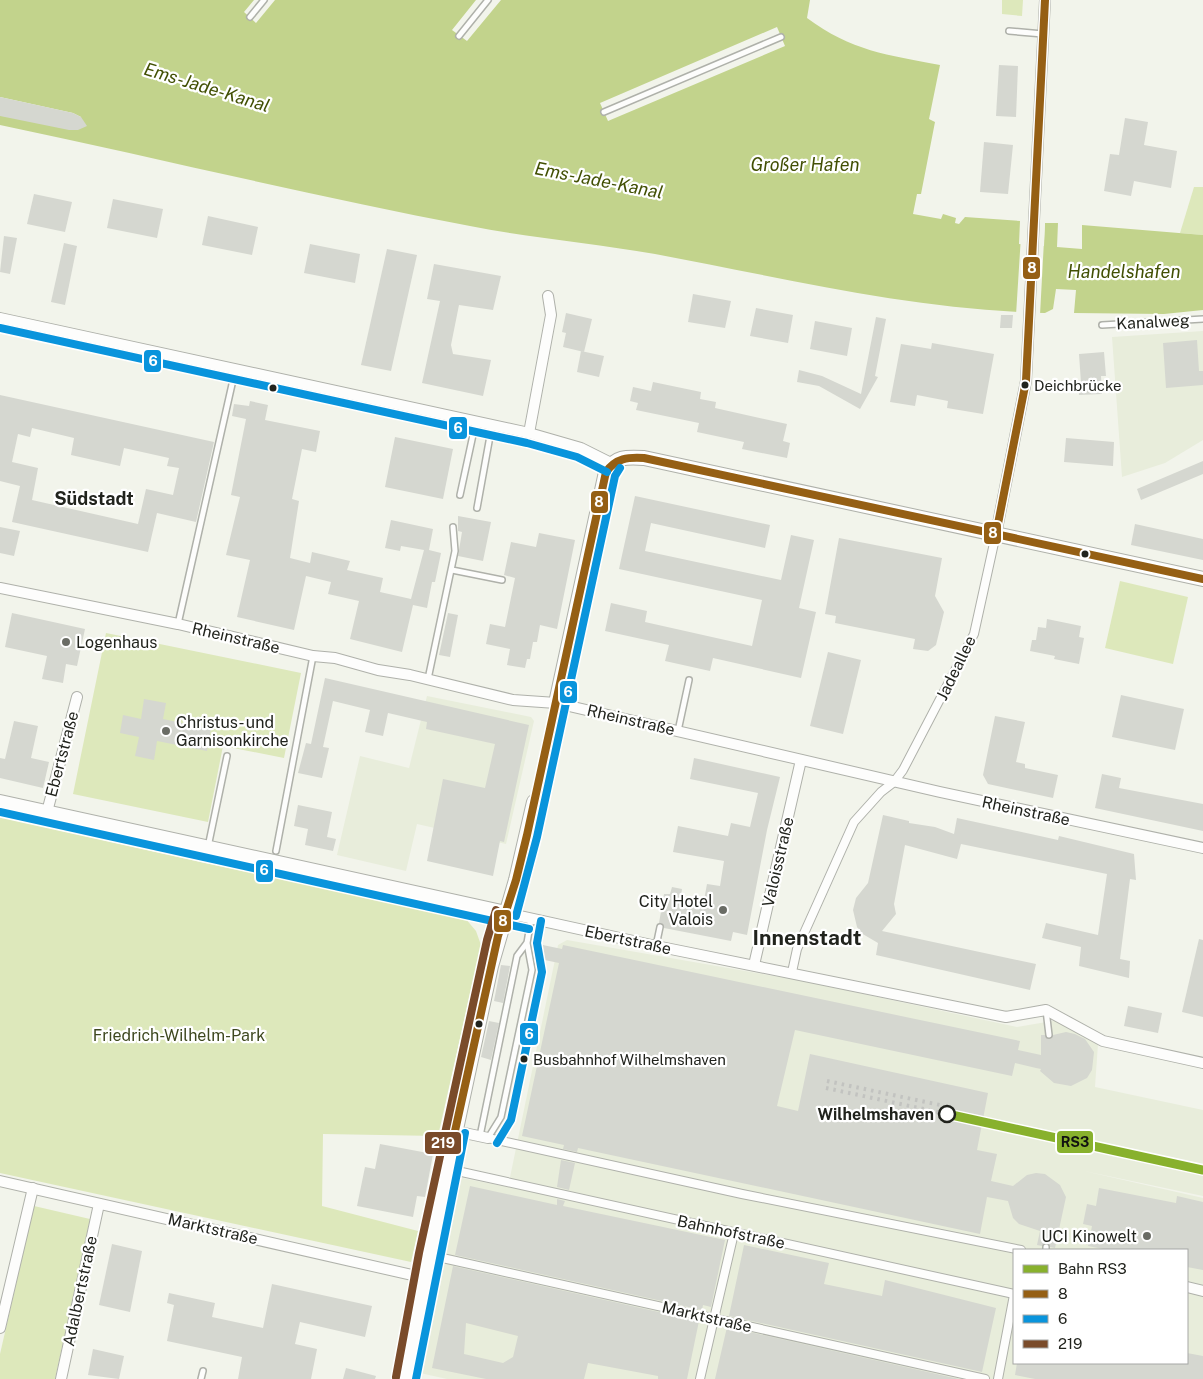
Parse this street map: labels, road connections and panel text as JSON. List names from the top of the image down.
{
  "streets": {
    "street": [
      "Rheinstraße",
      "Jadeallee",
      "Ebertstraße",
      "Valoisstraße",
      "Marktstraße",
      "Bahnhofstraße",
      "Adalbertstraße"
    ],
    "lane": ["Kanalweg"]
  },
  "crossings": [
    ["Rheinstraße", "Jadeallee"],
    ["Rheinstraße", "Valoisstraße"],
    ["Jadeallee", "Ebertstraße"],
    ["Ebertstraße", "Valoisstraße"],
    ["Marktstraße", "Adalbertstraße"]
  ],
  "districts": ["Südstadt", "Innenstadt"],
  "water": ["Ems-Jade-Kanal", "Großer Hafen", "Handelshafen"],
  "parks": ["Friedrich-Wilhelm-Park"],
  "places": [
    "Deichbrücke",
    "Logenhaus",
    "Christus- und Garnisonkirche",
    "City Hotel Valois",
    "Busbahnhof Wilhelmshaven",
    "Wilhelmshaven",
    "UCI Kinowelt"
  ],
  "lines": [
    "transit line 8",
    "transit line 6",
    "transit line 219",
    "rail line RS3"
  ],
  "legend": [
    "Bahn RS3",
    "8",
    "6",
    "219"
  ]
}
